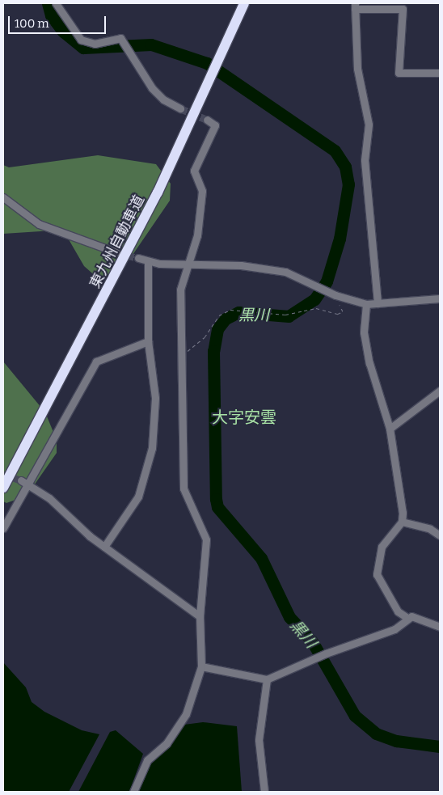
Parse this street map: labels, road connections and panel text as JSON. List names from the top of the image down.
{
  "streets": {
    "highway": ["東九州自動車道"]
  },
  "districts": ["大字安雲"],
  "water": ["黒川"],
  "scale_bar": "100 m"
}
